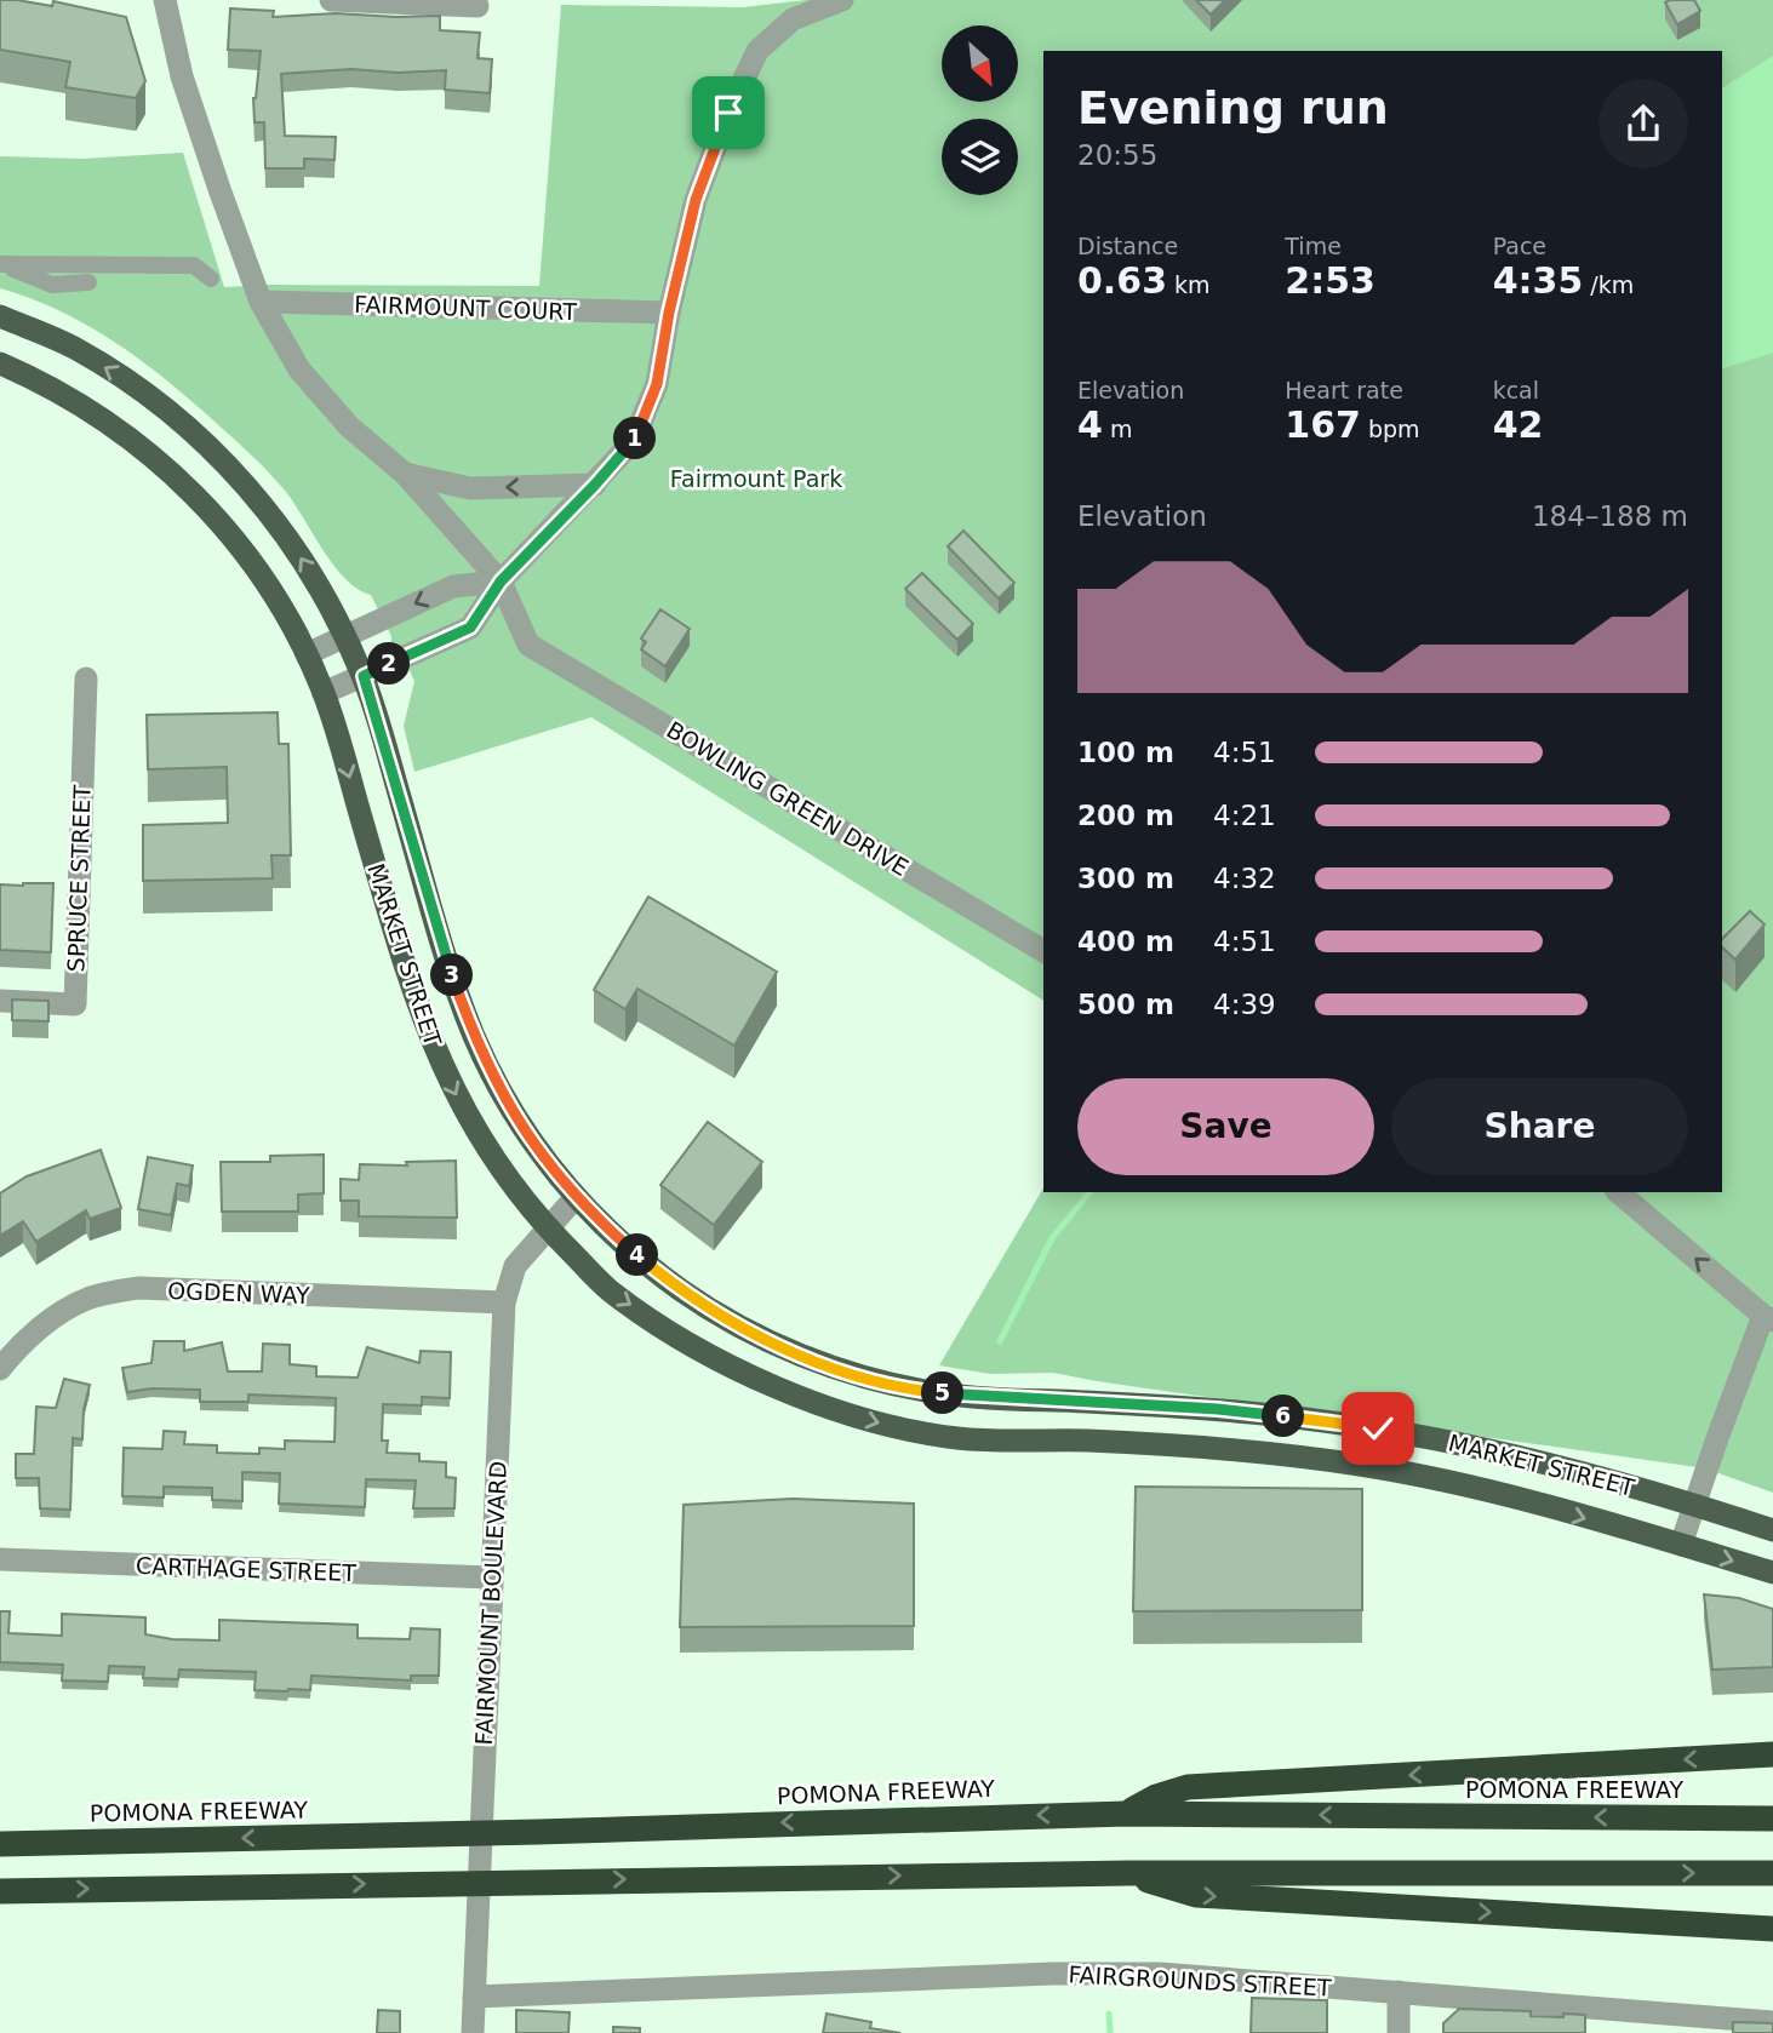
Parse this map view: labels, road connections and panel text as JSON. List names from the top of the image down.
{
  "streets": {
    "highway": ["POMONA FREEWAY"],
    "main road": ["MARKET STREET"],
    "street": [
      "FAIRMOUNT COURT",
      "BOWLING GREEN DRIVE",
      "SPRUCE STREET",
      "OGDEN WAY",
      "CARTHAGE STREET",
      "FAIRMOUNT BOULEVARD",
      "FAIRGROUNDS STREET"
    ]
  },
  "crossings": [
    ["MARKET STREET", "FAIRMOUNT BOULEVARD"],
    ["OGDEN WAY", "FAIRMOUNT BOULEVARD"],
    ["CARTHAGE STREET", "FAIRMOUNT BOULEVARD"],
    ["FAIRMOUNT BOULEVARD", "FAIRGROUNDS STREET"]
  ],
  "parks": ["Fairmount Park"],
  "north": "bottom right",
  "page": {
    "heading": ["Evening run", "20:55"],
    "stats": [
      ["Distance", "0.63 km"],
      ["Time", "2:53"],
      ["Pace", "4:35 /km"],
      ["Elevation", "4 m"],
      ["Heart rate", "167 bpm"],
      ["kcal", "42"]
    ],
    "pins": [
      "1",
      "2",
      "3",
      "4",
      "5",
      "6"
    ],
    "chart": ["Elevation", "184–188 m"],
    "list": [
      {
        "name": "100 m",
        "note": "4:51"
      },
      {
        "name": "200 m",
        "note": "4:21"
      },
      {
        "name": "300 m",
        "note": "4:32"
      },
      {
        "name": "400 m",
        "note": "4:51"
      },
      {
        "name": "500 m",
        "note": "4:39"
      }
    ],
    "buttons": ["Save", "Share"]
  }
}
